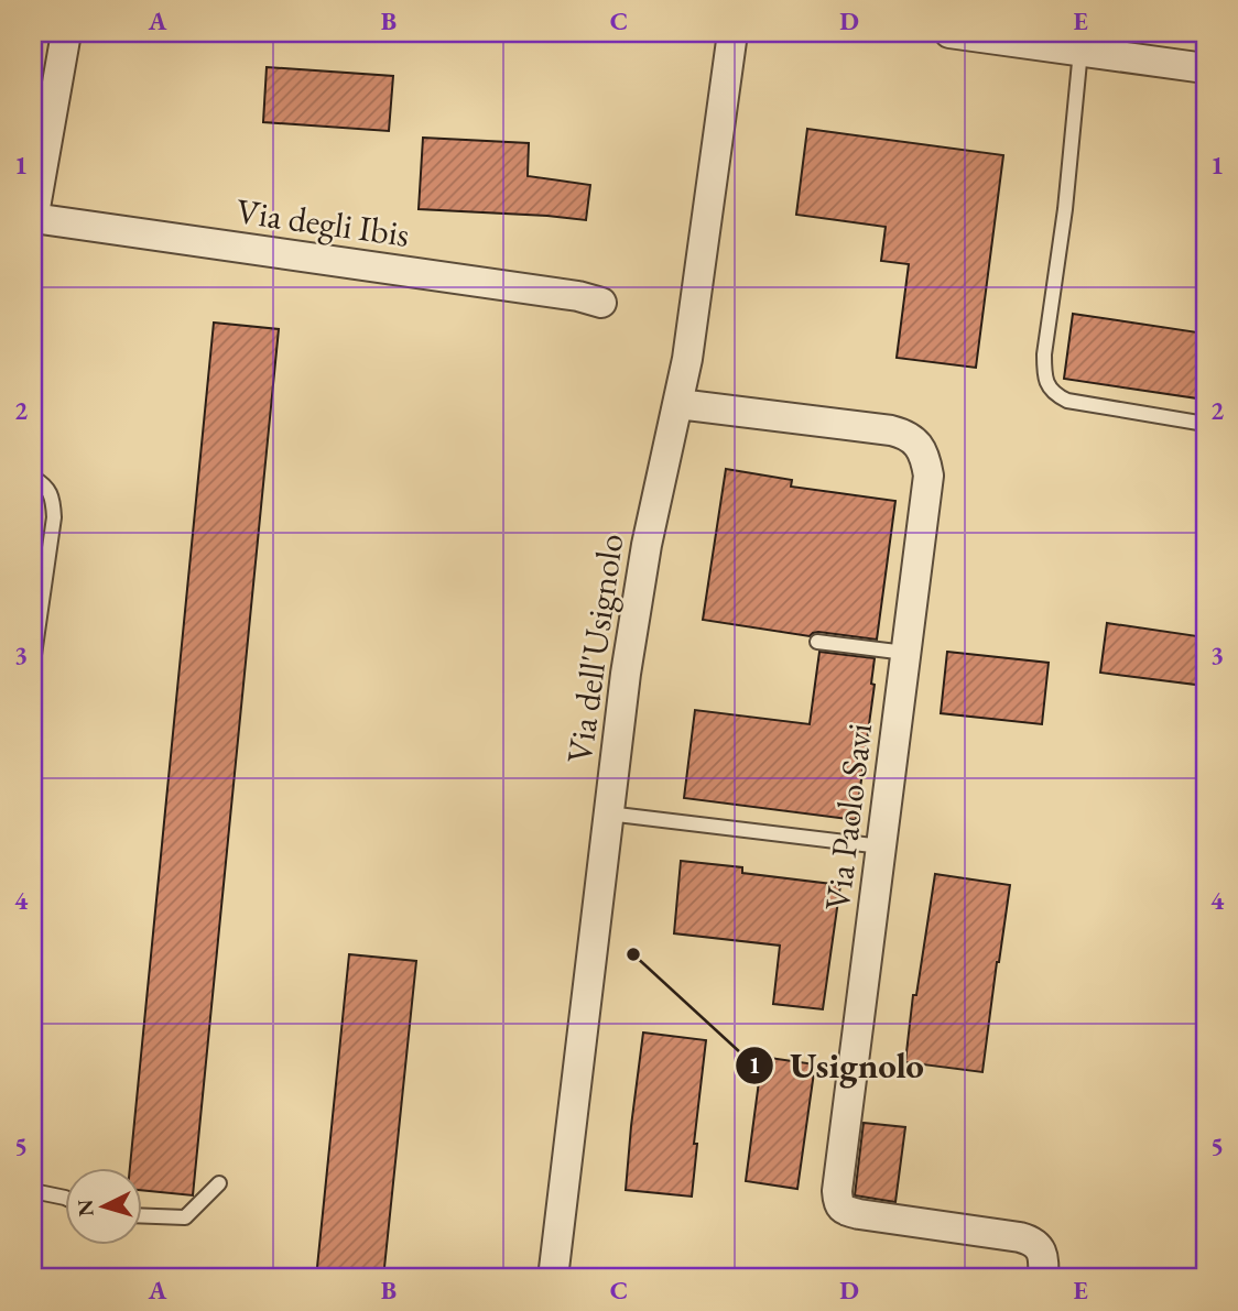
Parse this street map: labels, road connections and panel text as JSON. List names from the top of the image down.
{
  "streets": {
    "street": ["Via degli Ibis", "Via dell'Usignolo", "Via Paolo Savi"]
  },
  "crossings": [
    ["Via dell'Usignolo", "Via Paolo Savi"]
  ],
  "places": ["Usignolo"],
  "north": "left",
  "grid": {
    "columns": [
      "A",
      "B",
      "C",
      "D",
      "E"
    ],
    "rows": [
      "1",
      "2",
      "3",
      "4",
      "5"
    ]
  }
}
